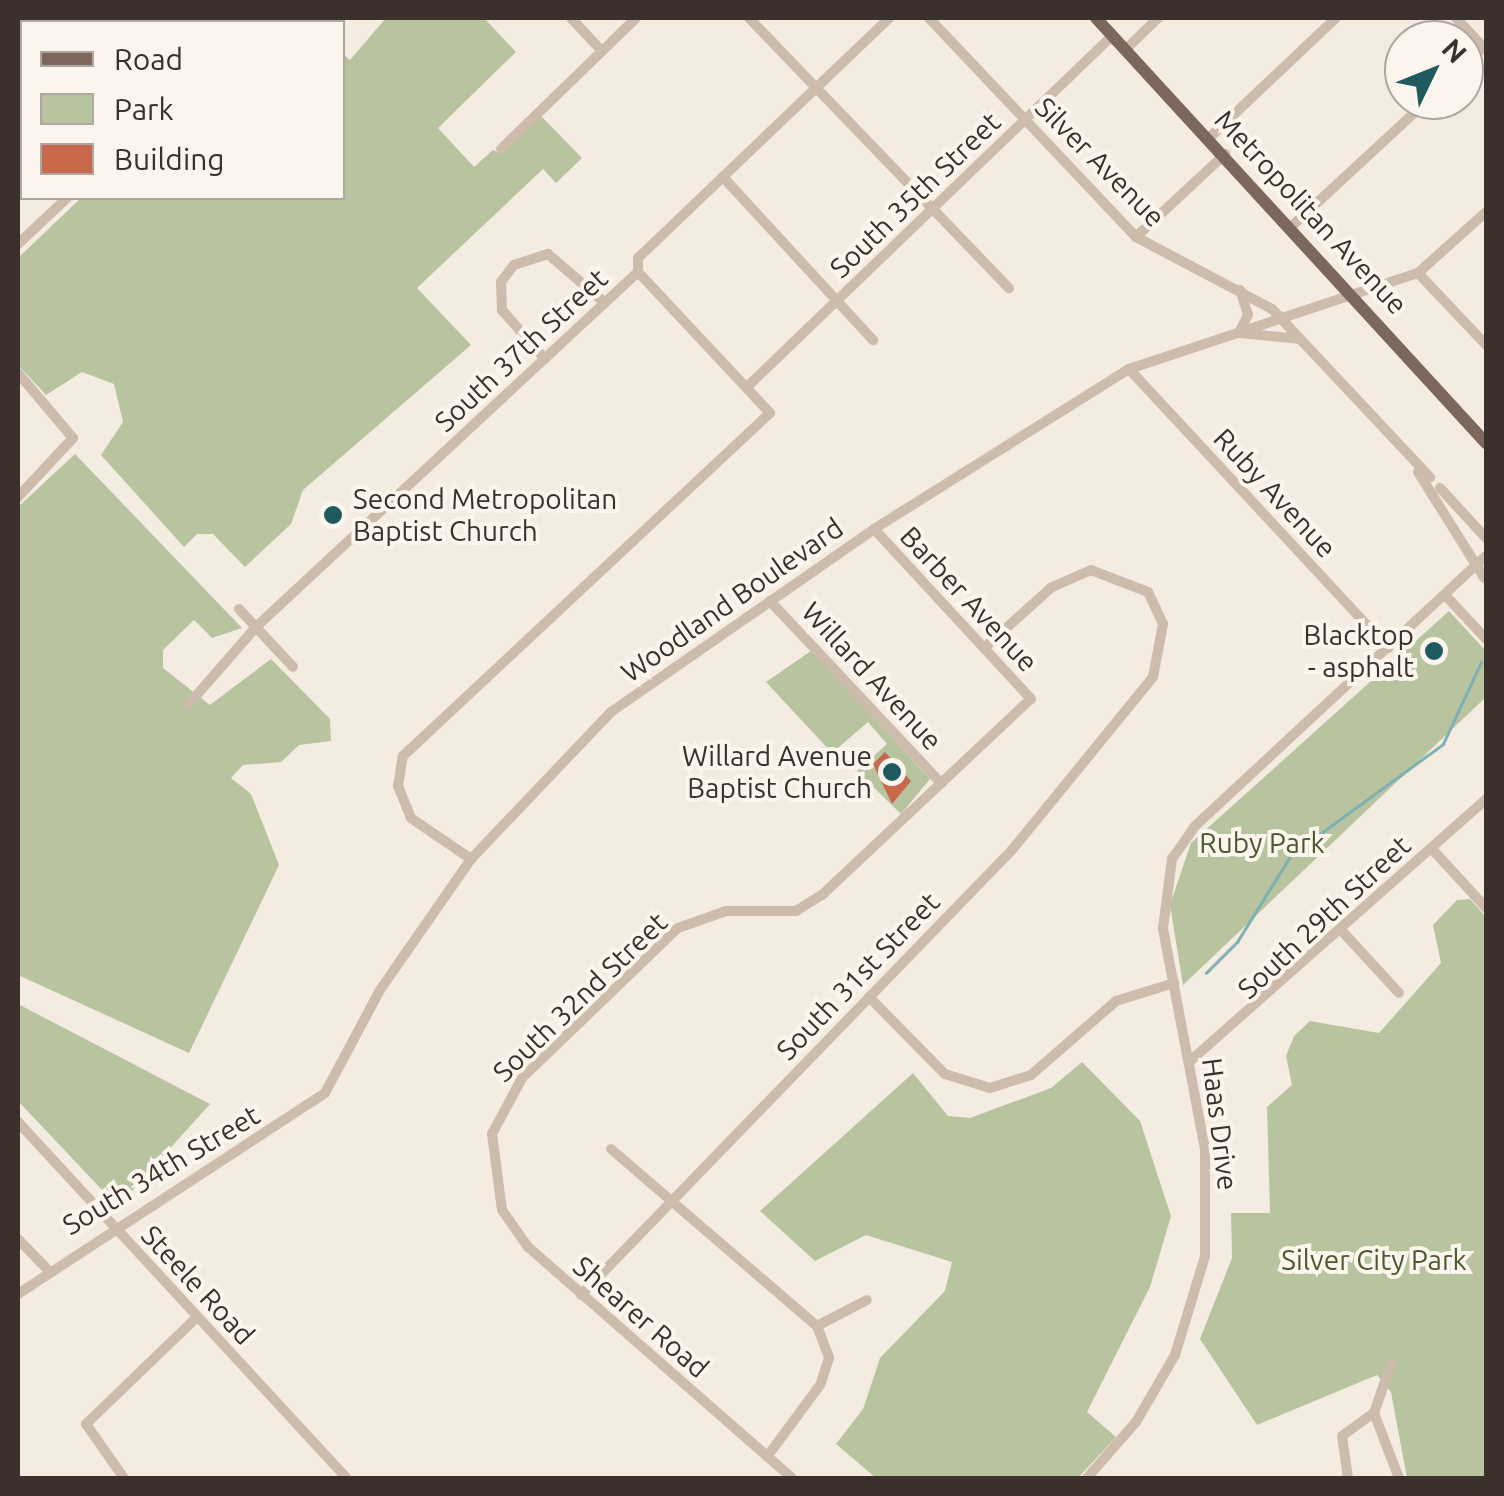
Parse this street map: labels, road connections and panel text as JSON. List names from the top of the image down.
{
  "streets": {
    "main road": ["Metropolitan Avenue"],
    "street": [
      "Silver Avenue",
      "South 35th Street",
      "South 37th Street",
      "Ruby Avenue",
      "Barber Avenue",
      "Woodland Boulevard",
      "Willard Avenue",
      "South 29th Street",
      "South 31st Street",
      "South 32nd Street",
      "Haas Drive",
      "South 34th Street",
      "Steele Road",
      "Shearer Road"
    ]
  },
  "crossings": [
    ["Silver Avenue", "South 35th Street"],
    ["Silver Avenue", "Woodland Boulevard"],
    ["South 35th Street", "Metropolitan Avenue"],
    ["Metropolitan Avenue", "Woodland Boulevard"],
    ["Ruby Avenue", "Woodland Boulevard"],
    ["Ruby Avenue", "Haas Drive"],
    ["Barber Avenue", "Woodland Boulevard"],
    ["Barber Avenue", "South 31st Street"],
    ["Barber Avenue", "South 32nd Street"],
    ["Woodland Boulevard", "Willard Avenue"],
    ["Woodland Boulevard", "South 34th Street"],
    ["Willard Avenue", "South 32nd Street"],
    ["South 29th Street", "Haas Drive"],
    ["South 31st Street", "Shearer Road"],
    ["South 32nd Street", "Shearer Road"],
    ["South 34th Street", "Steele Road"]
  ],
  "parks": ["Ruby Park", "Silver City Park"],
  "places": ["Second Metropolitan Baptist Church", "Blacktop - asphalt", "Willard Avenue Baptist Church"],
  "legend": ["Road", "Park", "Building"],
  "north": "top right"
}
